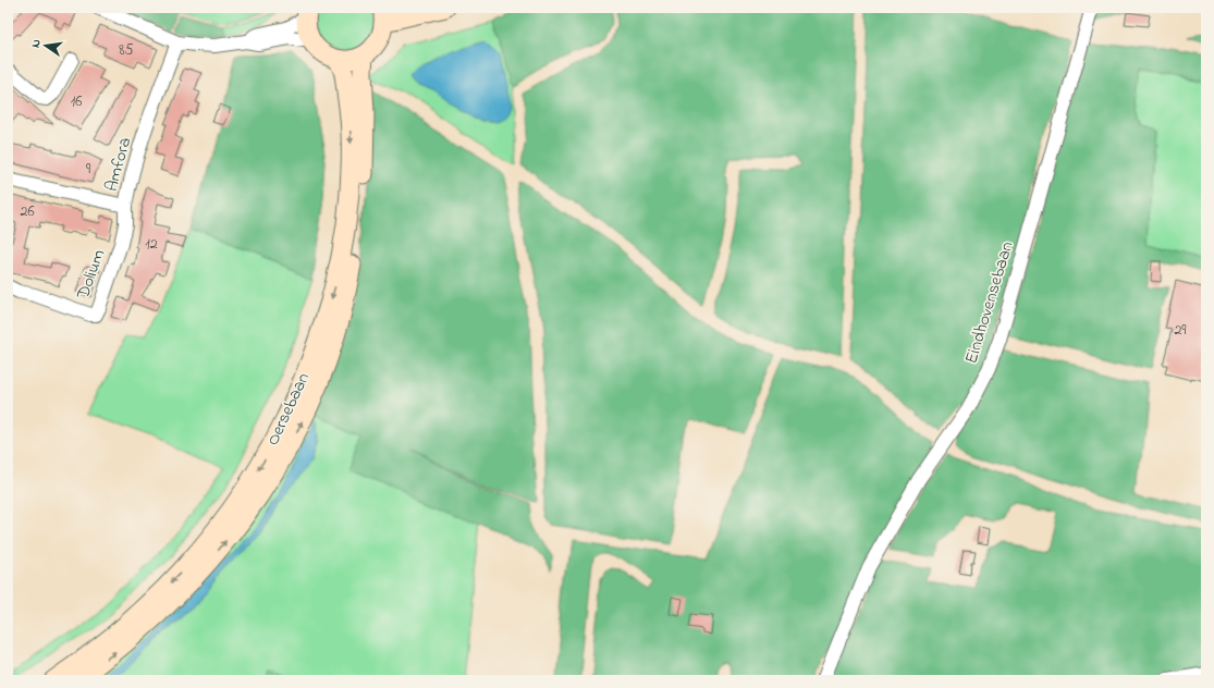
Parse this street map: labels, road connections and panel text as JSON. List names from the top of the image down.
{
  "streets": {
    "main road": ["Oersebaan"],
    "street": ["Amfora", "Dolium", "Eindhovensebaan"]
  },
  "crossings": [
    ["Amfora", "Dolium"]
  ],
  "house_numbers": [
    "85",
    "16",
    "9",
    "26",
    "12",
    "29"
  ],
  "north": "left"
}
